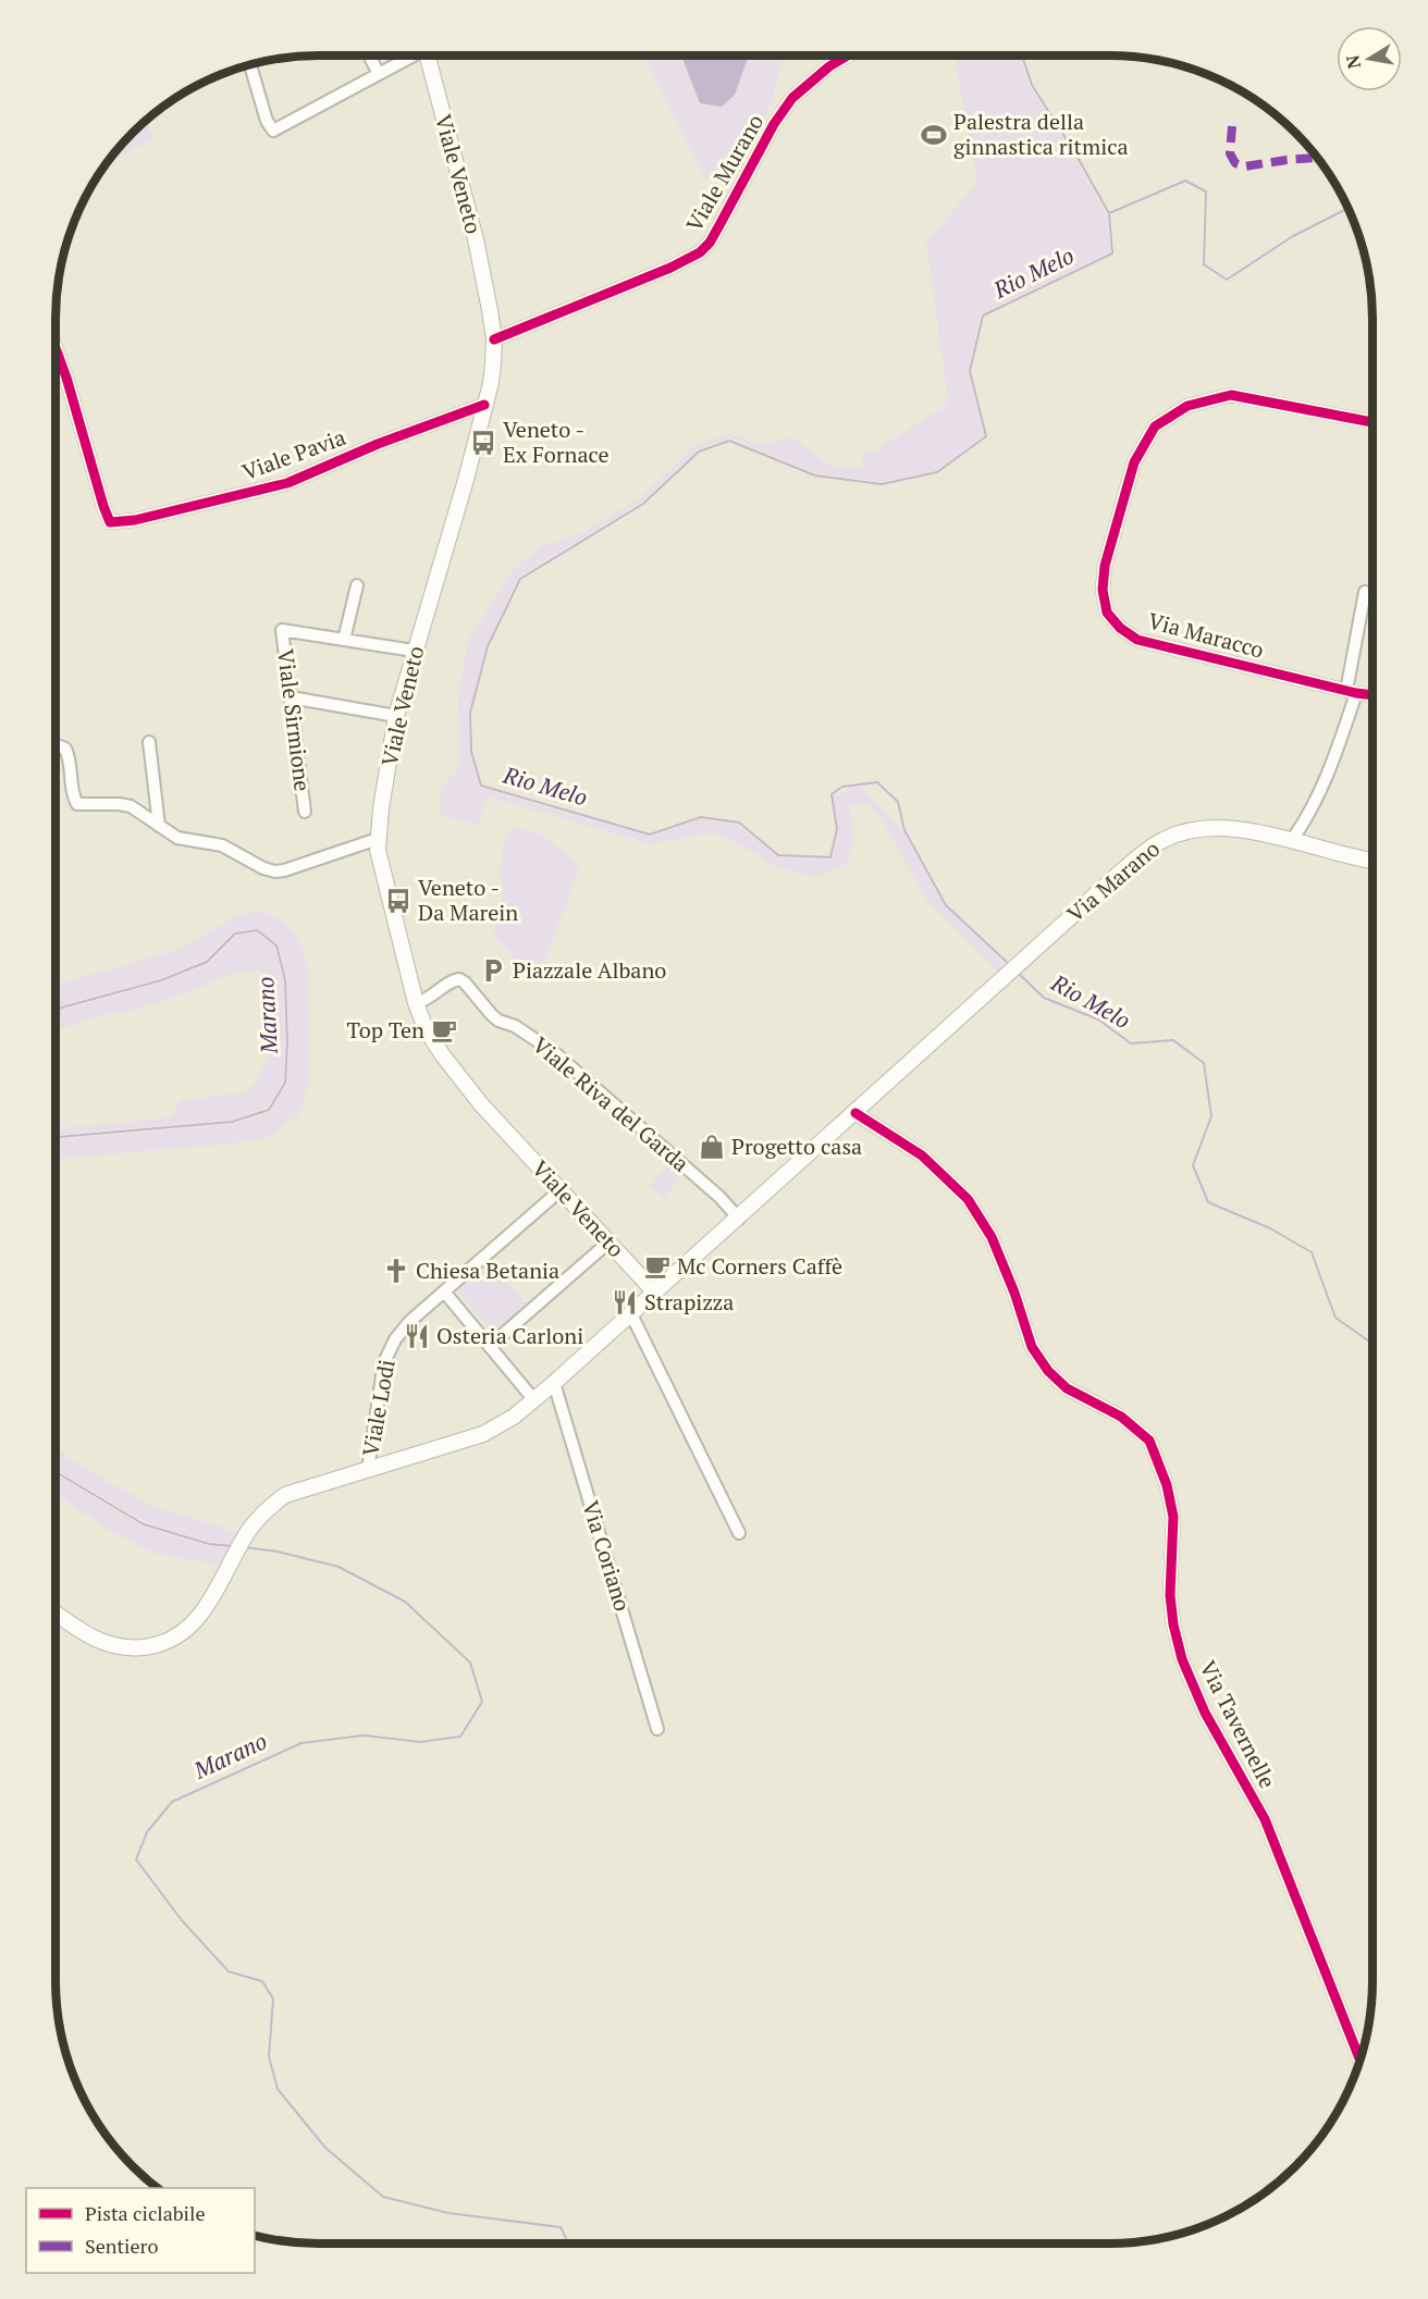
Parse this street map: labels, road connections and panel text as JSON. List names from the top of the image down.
{
  "streets": {
    "main road": ["Viale Veneto", "Via Marano"],
    "street": [
      "Viale Murano",
      "Viale Pavia",
      "Via Maracco",
      "Viale Sirmione",
      "Viale Riva del Garda",
      "Viale Lodi",
      "Via Coriano",
      "Via Tavernelle"
    ]
  },
  "crossings": [
    ["Viale Murano", "Viale Veneto"],
    ["Viale Veneto", "Viale Pavia"],
    ["Viale Veneto", "Via Marano"],
    ["Viale Veneto", "Viale Riva del Garda"],
    ["Viale Veneto", "Viale Lodi"],
    ["Via Marano", "Viale Riva del Garda"],
    ["Via Marano", "Viale Lodi"],
    ["Via Marano", "Via Coriano"],
    ["Via Marano", "Via Tavernelle"]
  ],
  "water": ["Rio Melo", "Marano"],
  "places": {
    "sports": ["Palestra della ginnastica ritmica"],
    "bus stop": ["Veneto - Ex Fornace", "Veneto - Da Marein"],
    "parking": ["Piazzale Albano"],
    "cafe": ["Top Ten", "Mc Corners Caffè"],
    "shop": ["Progetto casa"],
    "church": ["Chiesa Betania"],
    "restaurant": ["Strapizza", "Osteria Carloni"]
  },
  "legend": ["Pista ciclabile", "Sentiero"],
  "north": "left"
}
